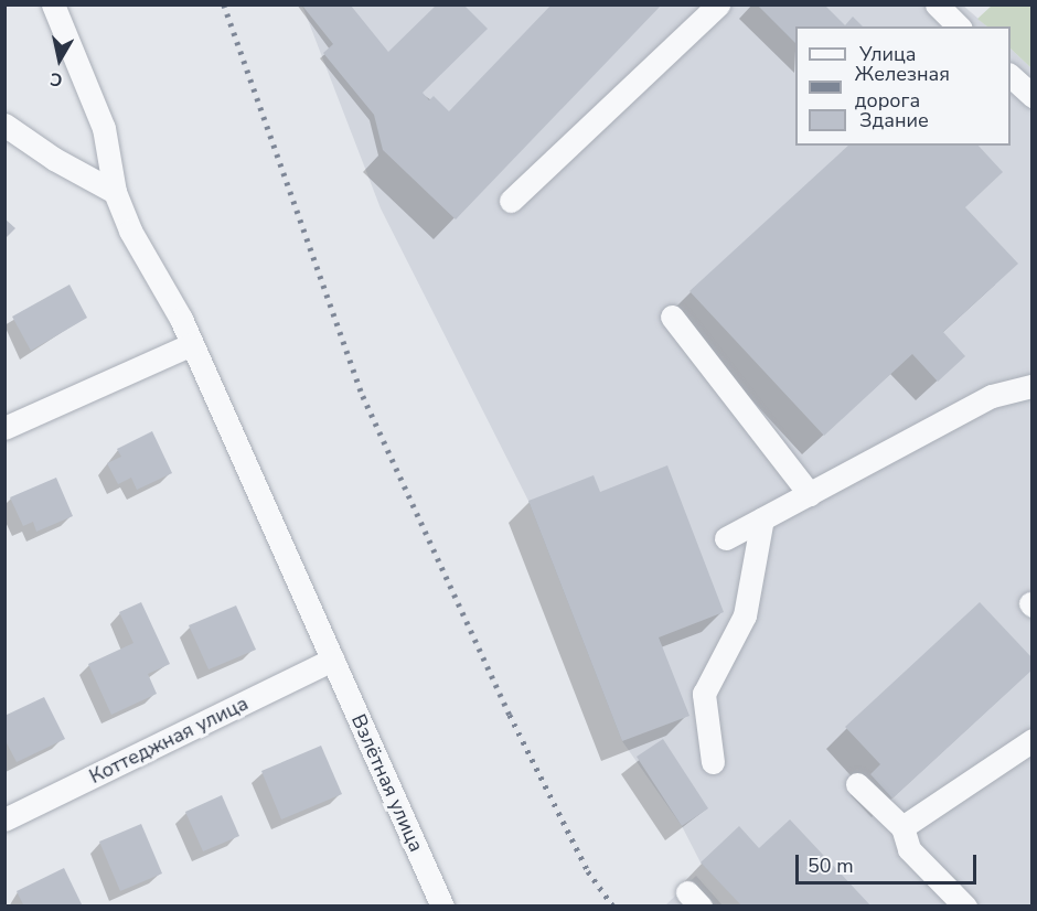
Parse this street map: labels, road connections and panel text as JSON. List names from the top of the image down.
{
  "streets": {
    "street": ["Коттеджная улица", "Взлётная улица"]
  },
  "crossings": [
    ["Коттеджная улица", "Взлётная улица"]
  ],
  "legend": ["Улица", "Железная дорога", "Здание"],
  "scale_bar": "50 m",
  "north": "bottom"
}
